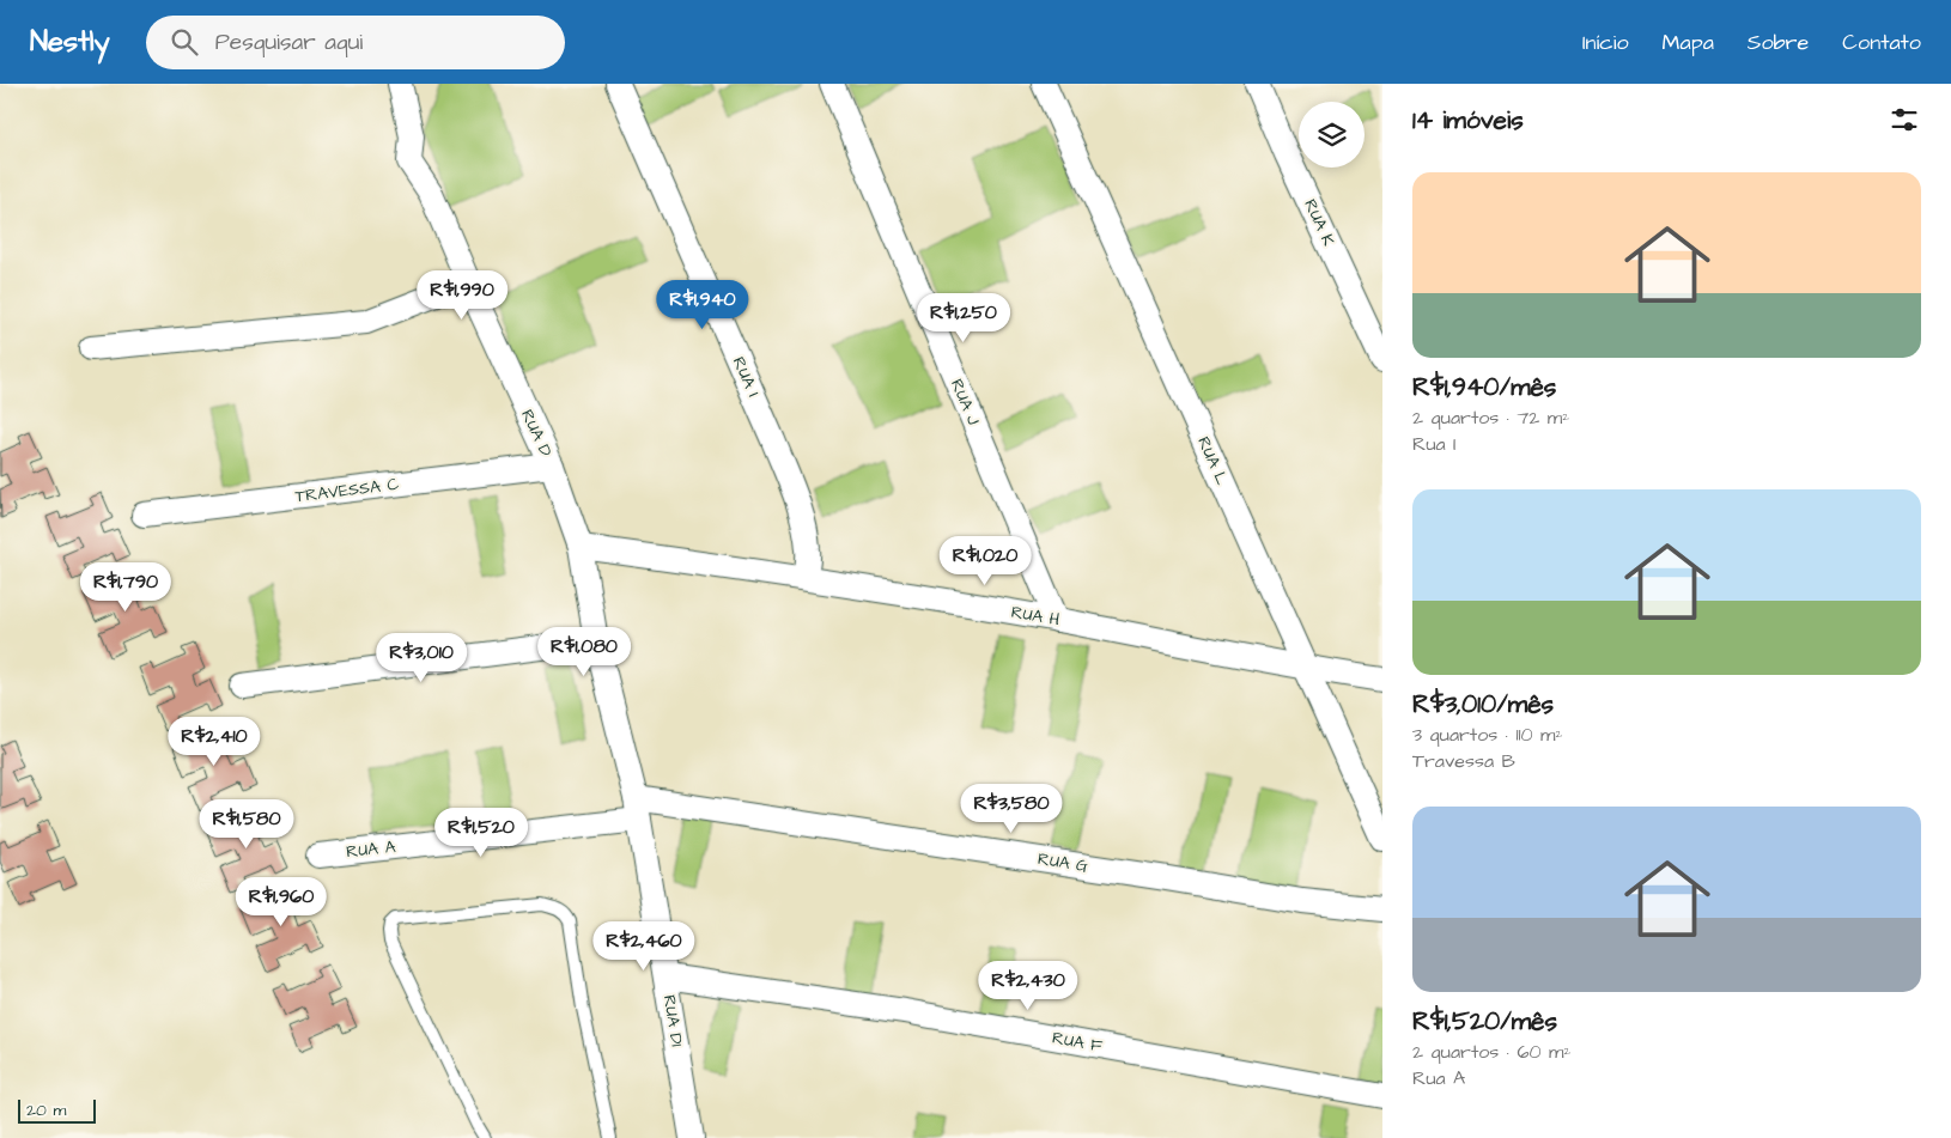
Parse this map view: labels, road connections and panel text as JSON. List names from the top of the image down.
{
  "streets": {
    "street": [
      "RUA K",
      "RUA I",
      "RUA J",
      "RUA D",
      "RUA L",
      "TRAVESSA C",
      "RUA H",
      "RUA A",
      "RUA G",
      "RUA D1",
      "RUA F"
    ]
  },
  "crossings": [
    ["RUA I", "RUA H"],
    ["RUA J", "RUA H"],
    ["RUA D", "TRAVESSA C"],
    ["RUA D", "RUA H"],
    ["RUA D", "RUA A"],
    ["RUA D", "RUA G"],
    ["RUA D", "RUA D1"],
    ["RUA L", "RUA H"],
    ["RUA A", "RUA G"],
    ["RUA A", "RUA D1"],
    ["RUA G", "RUA D1"],
    ["RUA D1", "RUA F"]
  ],
  "scale_bar": "20 m",
  "page": {
    "header": "Nestly",
    "search": "Pesquisar aqui",
    "nav": [
      "Início",
      "Mapa",
      "Sobre",
      "Contato"
    ],
    "heading": "14 imóveis",
    "list": [
      {
        "name": "R$1,940/mês",
        "note": "2 quartos · 72 m² · Rua I"
      },
      {
        "name": "R$3,010/mês",
        "note": "3 quartos · 110 m² · Travessa B"
      },
      {
        "name": "R$1,520/mês",
        "note": "2 quartos · 60 m² · Rua A"
      }
    ],
    "price": [
      "R$1,990",
      "R$1,940",
      "R$1,250",
      "R$1,020",
      "R$1,790",
      "R$1,080",
      "R$3,010",
      "R$2,410",
      "R$3,580",
      "R$1,580",
      "R$1,520",
      "R$1,960",
      "R$2,460",
      "R$2,430"
    ],
    "scale": "20 m"
  }
}
